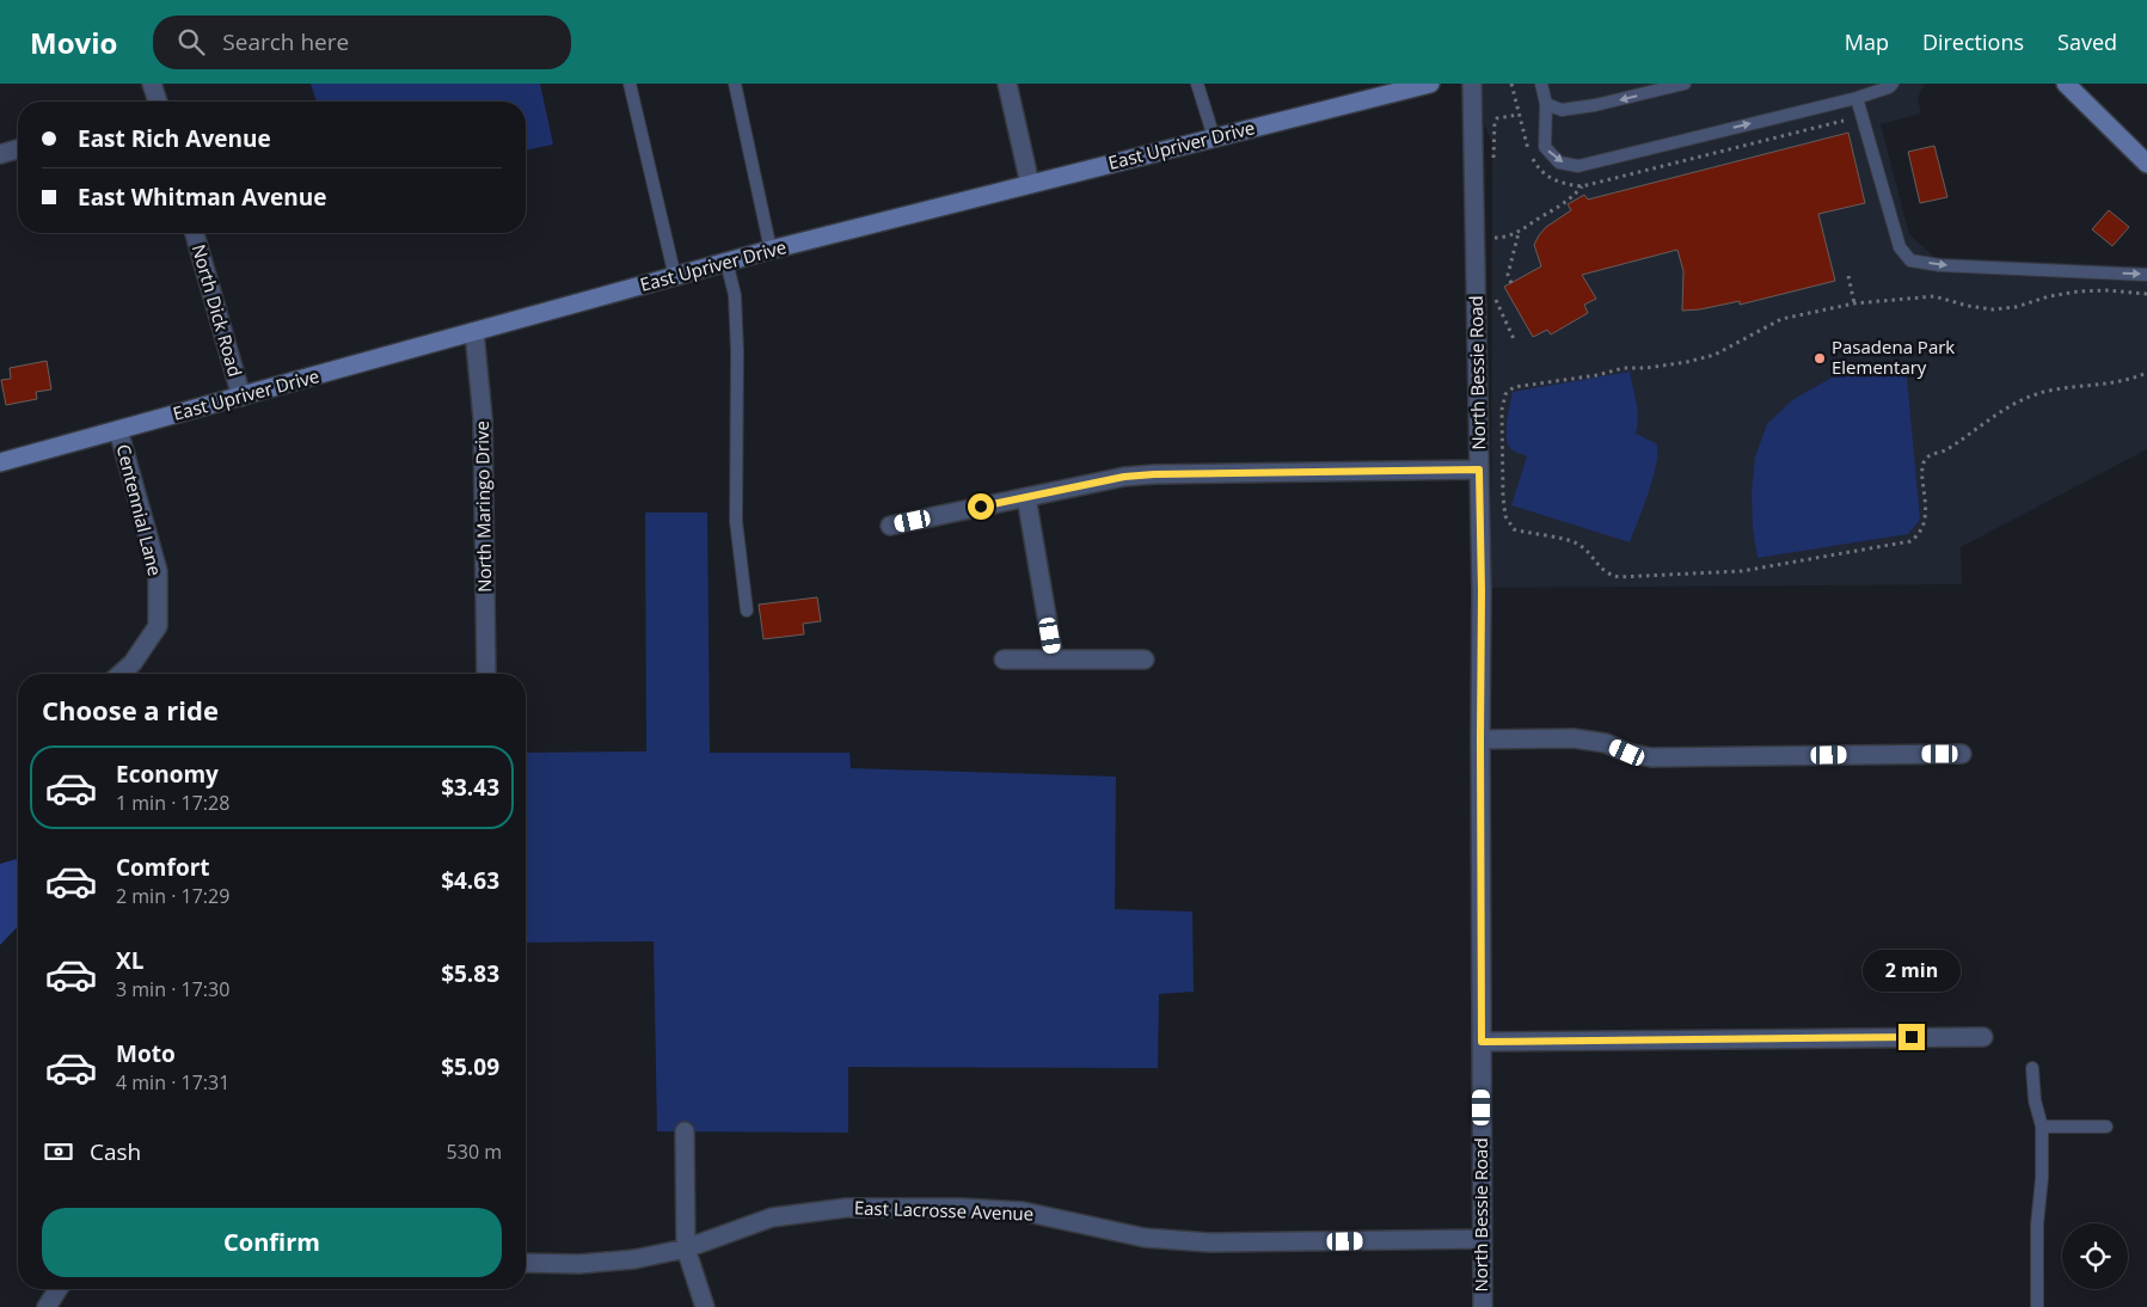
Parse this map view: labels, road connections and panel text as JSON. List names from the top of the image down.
{
  "streets": {
    "main road": ["East Upriver Drive"],
    "street": [
      "North Dick Road",
      "North Bessie Road",
      "North Maringo Drive",
      "Centennial Lane",
      "East Lacrosse Avenue"
    ]
  },
  "crossings": [
    ["East Upriver Drive", "North Dick Road"],
    ["East Upriver Drive", "North Maringo Drive"],
    ["East Upriver Drive", "Centennial Lane"],
    ["North Bessie Road", "East Lacrosse Avenue"]
  ],
  "places": ["Pasadena Park Elementary"],
  "page": {
    "header": "Movio",
    "search": "Search here",
    "nav": ["Map", "Directions", "Saved"],
    "banner": ["East Rich Avenue", "East Whitman Avenue"],
    "heading": "Choose a ride",
    "list": [
      {
        "name": "Economy",
        "note": "1 min · 17:28",
        "value": "$3.43"
      },
      {
        "name": "Comfort",
        "note": "2 min · 17:29",
        "value": "$4.63"
      },
      {
        "name": "XL",
        "note": "3 min · 17:30",
        "value": "$5.83"
      },
      {
        "name": "Moto",
        "note": "4 min · 17:31",
        "value": "$5.09"
      }
    ],
    "bubble": "2 min",
    "pay": ["Cash", "530 m"],
    "buttons": "Confirm"
  }
}
